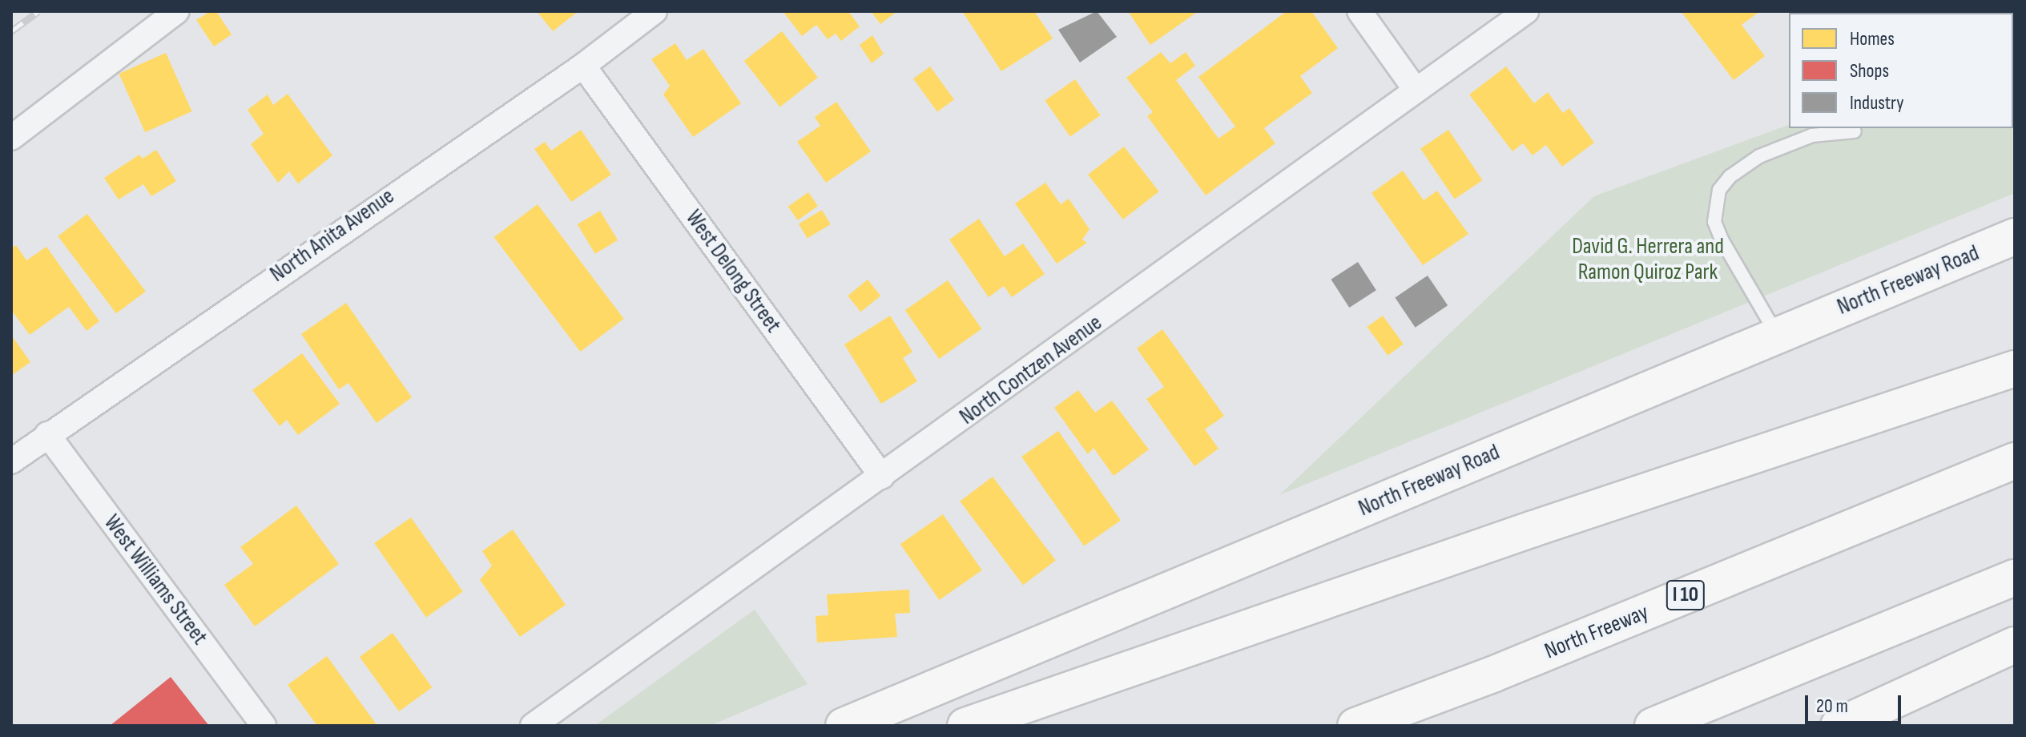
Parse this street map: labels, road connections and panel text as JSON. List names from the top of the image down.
{
  "streets": {
    "main road": ["North Freeway Road", "I 10", "North Freeway"],
    "street": [
      "North Anita Avenue",
      "West Delong Street",
      "North Contzen Avenue",
      "West Williams Street"
    ]
  },
  "crossings": [
    ["North Anita Avenue", "West Delong Street"],
    ["North Anita Avenue", "West Williams Street"],
    ["West Delong Street", "North Contzen Avenue"]
  ],
  "parks": ["David G. Herrera and Ramon Quiroz Park"],
  "legend": ["Homes", "Shops", "Industry"],
  "scale_bar": "20 m"
}
